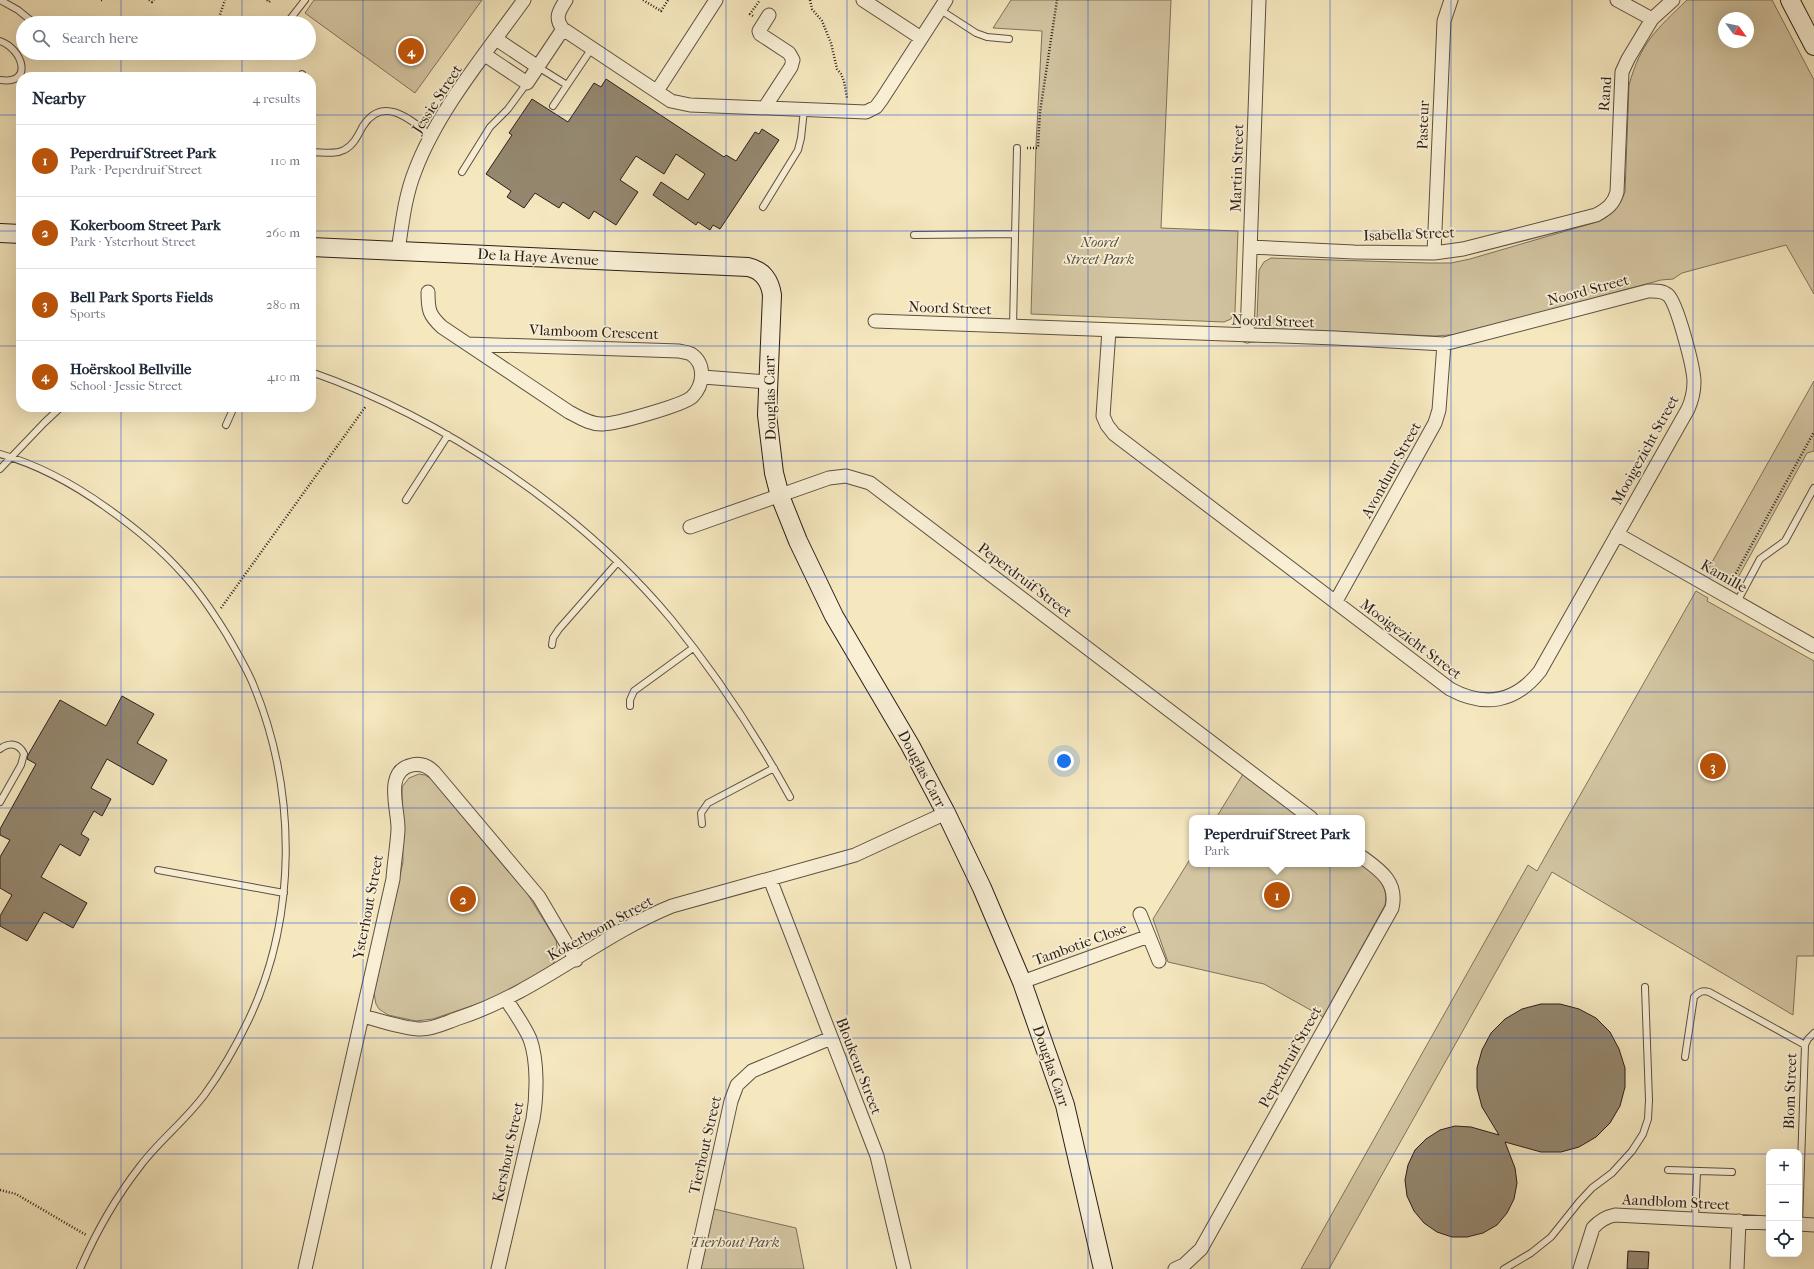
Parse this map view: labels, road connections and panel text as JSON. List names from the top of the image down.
{
  "streets": {
    "street": [
      "Rand",
      "Jessie Street",
      "Pasteur",
      "Martin Street",
      "Isabella Street",
      "De la Haye Avenue",
      "Noord Street",
      "Vlamboom Crescent",
      "Douglas Carr",
      "Mooigezicht Street",
      "Avonduur Street",
      "Kamille",
      "Peperdruif Street",
      "Ysterhout Street",
      "Kokerboom Street",
      "Tambotie Close",
      "Bloukeur Street",
      "Tierhout Street",
      "Kershout Street",
      "Aandblom Street"
    ],
    "lane": ["Blom Street"]
  },
  "crossings": [
    ["Rand", "Isabella Street"],
    ["Jessie Street", "De la Haye Avenue"],
    ["Pasteur", "Isabella Street"],
    ["Martin Street", "Isabella Street"],
    ["Martin Street", "Noord Street"],
    ["De la Haye Avenue", "Douglas Carr"],
    ["Noord Street", "Mooigezicht Street"],
    ["Noord Street", "Avonduur Street"],
    ["Douglas Carr", "Peperdruif Street"],
    ["Douglas Carr", "Kokerboom Street"],
    ["Douglas Carr", "Tambotie Close"],
    ["Mooigezicht Street", "Avonduur Street"],
    ["Mooigezicht Street", "Kamille"],
    ["Ysterhout Street", "Kokerboom Street"],
    ["Kokerboom Street", "Bloukeur Street"],
    ["Kokerboom Street", "Kershout Street"],
    ["Bloukeur Street", "Tierhout Street"]
  ],
  "parks": ["Noord Street Park", "Tierhout Park"],
  "north": "bottom right",
  "page": {
    "search": "Search here",
    "pins": [
      "4",
      "3",
      "1",
      "2"
    ],
    "heading": ["Nearby", "4 results"],
    "list": [
      {
        "mark": "1",
        "name": "Peperdruif Street Park",
        "note": "Park · Peperdruif Street",
        "value": "110 m"
      },
      {
        "mark": "2",
        "name": "Kokerboom Street Park",
        "note": "Park · Ysterhout Street",
        "value": "260 m"
      },
      {
        "mark": "3",
        "name": "Bell Park Sports Fields",
        "note": "Sports",
        "value": "280 m"
      },
      {
        "mark": "4",
        "name": "Hoërskool Bellville",
        "note": "School · Jessie Street",
        "value": "410 m"
      }
    ],
    "popup": ["Peperdruif Street Park", "Park"],
    "map_buttons": ["+", "−"]
  }
}
